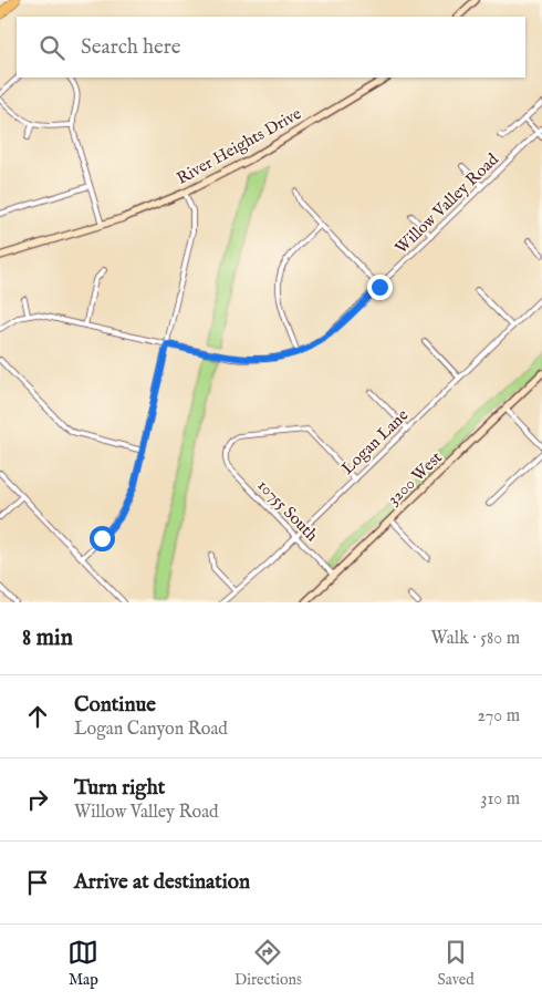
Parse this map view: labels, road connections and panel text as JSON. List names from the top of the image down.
{
  "streets": {
    "street": [
      "River Heights Drive",
      "Willow Valley Road",
      "Logan Lane",
      "3200 West",
      "10755 South"
    ]
  },
  "crossings": [
    ["Logan Lane", "10755 South"],
    ["3200 West", "10755 South"]
  ],
  "page": {
    "search": "Search here",
    "heading": ["8 min", "Walk · 580 m"],
    "list": [
      ["Continue", "Logan Canyon Road", "270 m"],
      ["Turn right", "Willow Valley Road", "310 m"],
      "Arrive at destination"
    ],
    "nav": ["Map", "Directions", "Saved"]
  }
}
